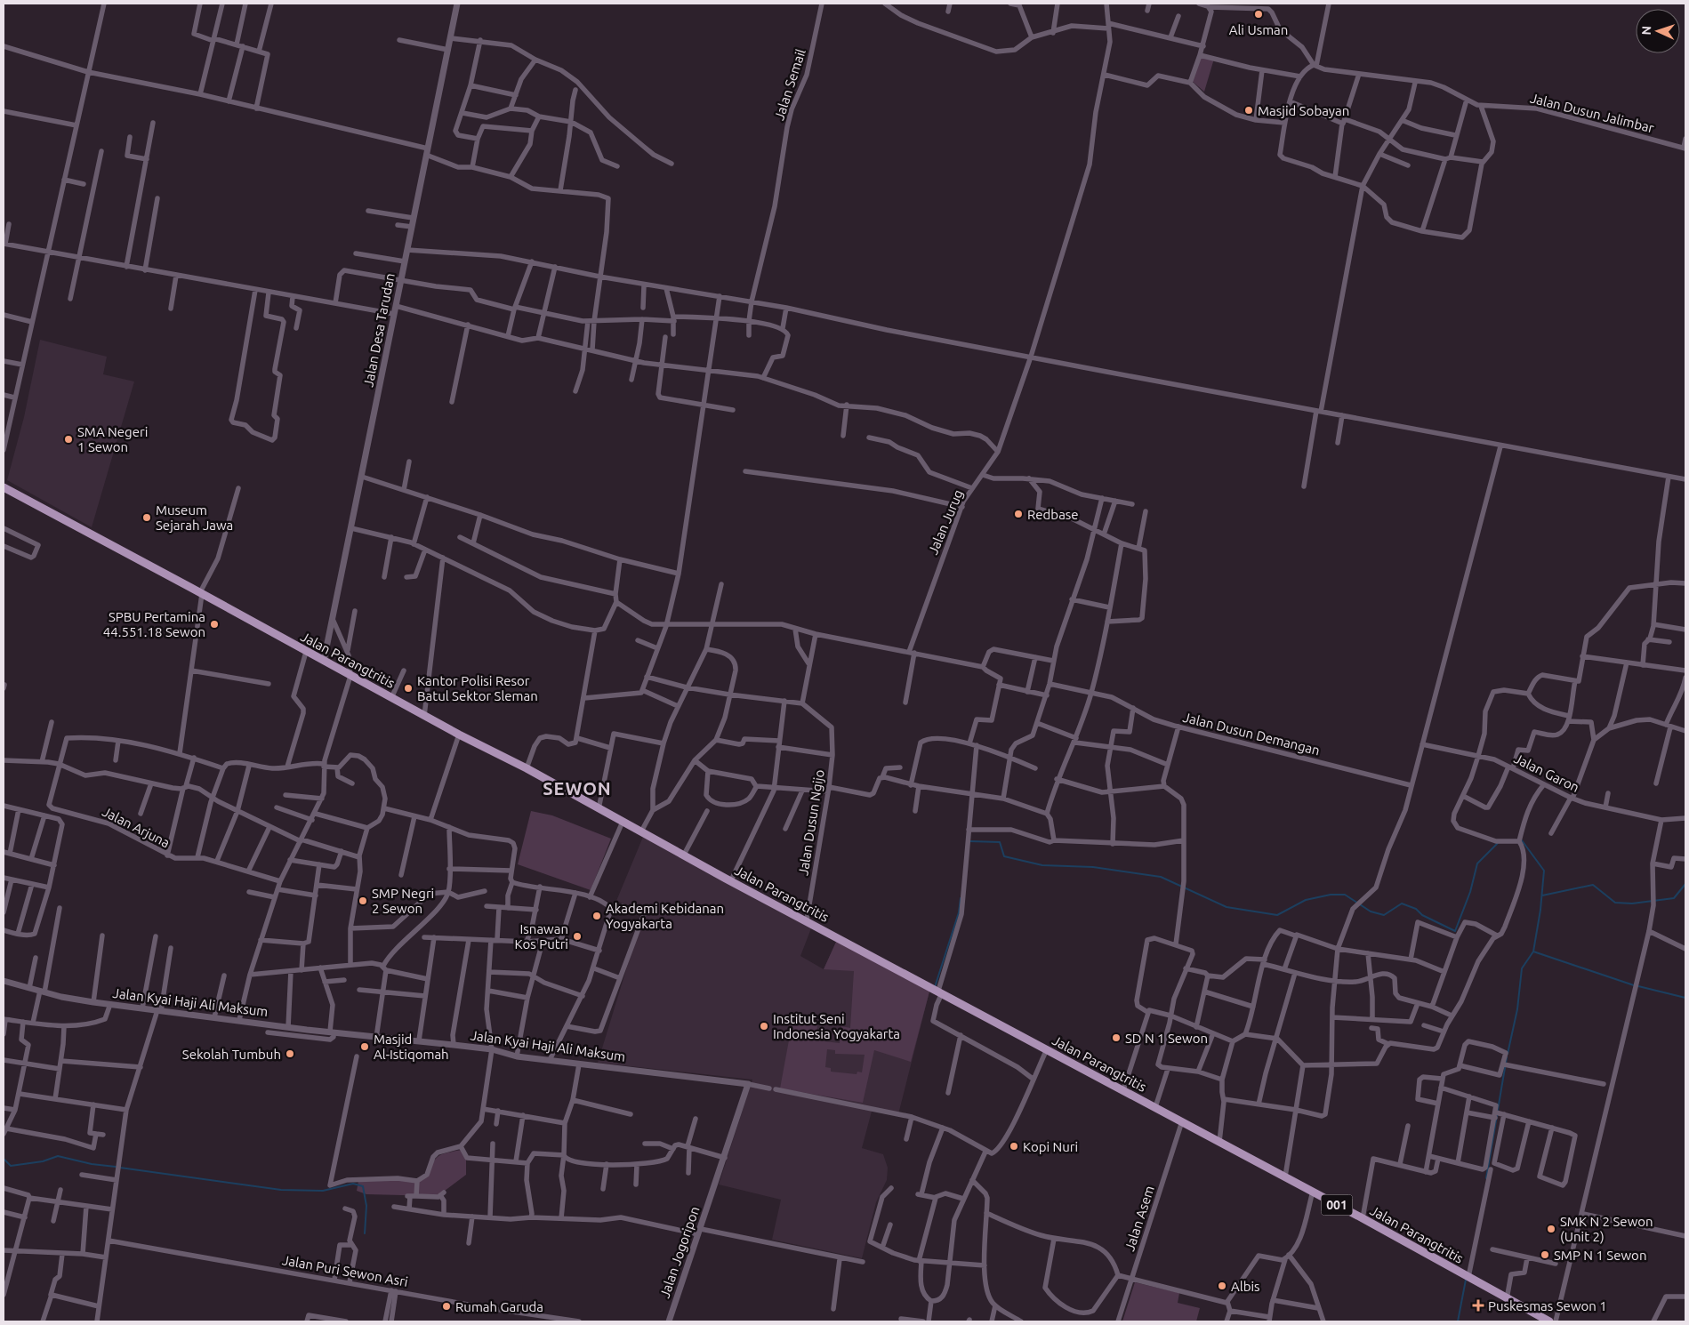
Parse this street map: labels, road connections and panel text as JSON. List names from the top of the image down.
{
  "streets": {
    "main road": ["Jalan Parangtritis", "001"],
    "street": [
      "Jalan Semail",
      "Jalan Dusun Jalimbar",
      "Jalan Desa Tarudan",
      "Jalan Jurug",
      "Jalan Dusun Demangan",
      "Jalan Garon",
      "Jalan Dusun Ngijo",
      "Jalan Arjuna",
      "Jalan Kyai Haji Ali Maksum",
      "Jalan Asem",
      "Jalan Jogoripon",
      "Jalan Puri Sewon Asri"
    ]
  },
  "crossings": [
    ["Jalan Desa Tarudan", "Jalan Parangtritis"],
    ["Jalan Parangtritis", "Jalan Dusun Ngijo"],
    ["Jalan Parangtritis", "Jalan Asem"]
  ],
  "districts": ["SEWON"],
  "places": {
    "other": [
      "Ali Usman",
      "Masjid Sobayan",
      "SMA Negeri 1 Sewon",
      "Redbase",
      "Museum Sejarah Jawa",
      "SPBU Pertamina 44.551.18 Sewon",
      "Kantor Polisi Resor Batul Sektor Sleman",
      "SMP Negri 2 Sewon",
      "Akademi Kebidanan Yogyakarta",
      "Isnawan Kos Putri",
      "Institut Seni Indonesia Yogyakarta",
      "SD N 1 Sewon",
      "Masjid Al-Istiqomah",
      "Sekolah Tumbuh",
      "Kopi Nuri",
      "SMK N 2 Sewon (Unit 2)",
      "SMP N 1 Sewon",
      "Albis",
      "Rumah Garuda"
    ],
    "health": ["Puskesmas Sewon 1"]
  },
  "north": "left"
}
